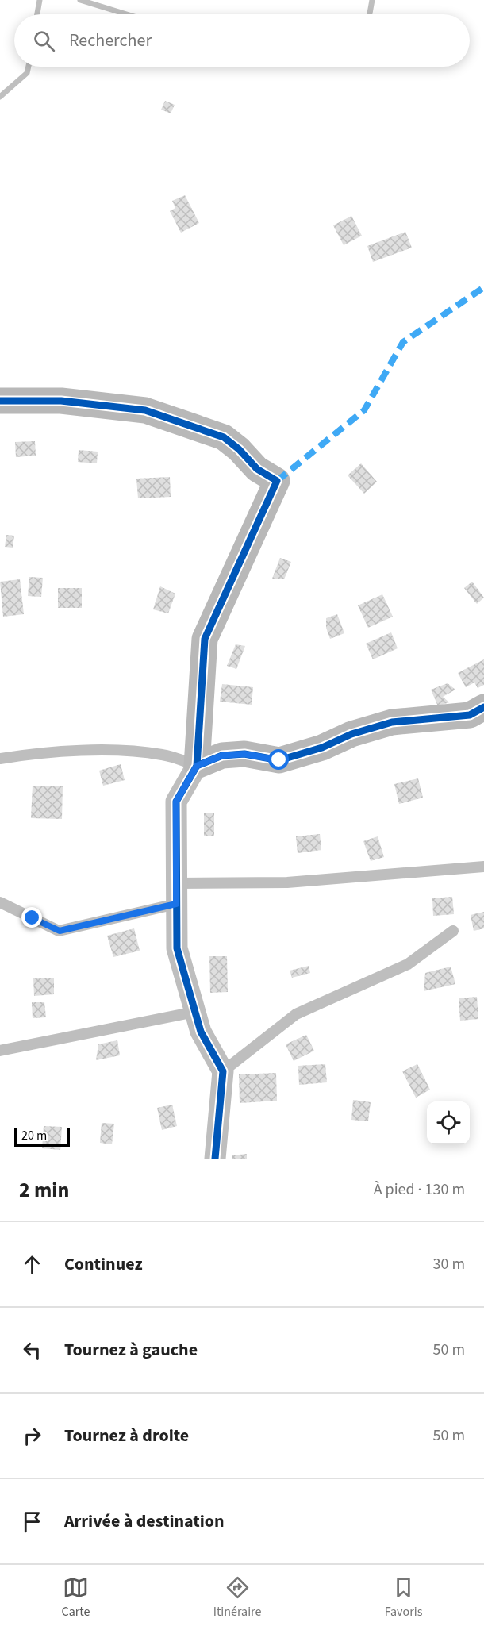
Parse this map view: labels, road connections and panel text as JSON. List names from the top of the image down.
{
  "scale_bar": "20 m",
  "page": {
    "search": "Rechercher",
    "scale": "20 m",
    "heading": ["2 min", "À pied · 130 m"],
    "list": [
      ["Continuez", "30 m"],
      ["Tournez à gauche", "50 m"],
      ["Tournez à droite", "50 m"],
      "Arrivée à destination"
    ],
    "nav": ["Carte", "Itinéraire", "Favoris"]
  }
}
